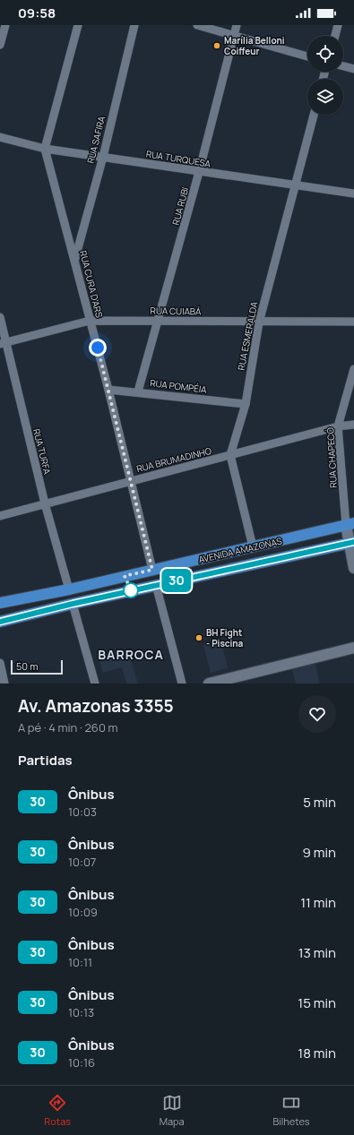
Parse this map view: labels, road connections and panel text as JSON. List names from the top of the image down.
{
  "streets": {
    "main road": ["AVENIDA AMAZONAS"],
    "street": [
      "RUA SAFIRA",
      "RUA TURQUESA",
      "RUA RUBI",
      "RUA CURA D'ARS",
      "RUA CUIABÁ",
      "RUA ESMERALDA",
      "RUA POMPÉIA",
      "RUA TURFA",
      "RUA CHAPECÓ",
      "RUA BRUMADINHO"
    ]
  },
  "crossings": [
    ["RUA SAFIRA", "RUA TURQUESA"],
    ["RUA SAFIRA", "RUA CURA D'ARS"],
    ["RUA TURQUESA", "RUA RUBI"],
    ["RUA TURQUESA", "RUA CURA D'ARS"],
    ["RUA TURQUESA", "RUA ESMERALDA"],
    ["RUA RUBI", "RUA CUIABÁ"],
    ["RUA RUBI", "RUA POMPÉIA"],
    ["RUA CURA D'ARS", "RUA CUIABÁ"],
    ["RUA CURA D'ARS", "RUA POMPÉIA"],
    ["RUA CURA D'ARS", "RUA BRUMADINHO"],
    ["RUA CURA D'ARS", "AVENIDA AMAZONAS"],
    ["RUA CUIABÁ", "RUA ESMERALDA"],
    ["RUA CUIABÁ", "RUA TURFA"],
    ["RUA ESMERALDA", "RUA POMPÉIA"],
    ["RUA ESMERALDA", "RUA BRUMADINHO"],
    ["RUA TURFA", "RUA BRUMADINHO"],
    ["RUA TURFA", "AVENIDA AMAZONAS"],
    ["RUA CHAPECÓ", "RUA BRUMADINHO"],
    ["RUA CHAPECÓ", "AVENIDA AMAZONAS"]
  ],
  "districts": ["BARROCA"],
  "places": ["Marília Belloni Coiffeur", "BH Fight - Piscina"],
  "lines": ["bus line 30"],
  "scale_bar": "50 m",
  "page": {
    "status": "09:58",
    "on_map": "30",
    "scale": "50 m",
    "heading": [
      ["Av. Amazonas 3355", "A pé · 4 min · 260 m"],
      "Partidas"
    ],
    "list": [
      {
        "mark": "30",
        "name": "Ônibus",
        "note": "10:03",
        "value": "5 min"
      },
      {
        "mark": "30",
        "name": "Ônibus",
        "note": "10:07",
        "value": "9 min"
      },
      {
        "mark": "30",
        "name": "Ônibus",
        "note": "10:09",
        "value": "11 min"
      },
      {
        "mark": "30",
        "name": "Ônibus",
        "note": "10:11",
        "value": "13 min"
      },
      {
        "mark": "30",
        "name": "Ônibus",
        "note": "10:13",
        "value": "15 min"
      },
      {
        "mark": "30",
        "name": "Ônibus",
        "note": "10:16",
        "value": "18 min"
      }
    ],
    "tabs": ["Rotas", "Mapa", "Bilhetes"]
  }
}
